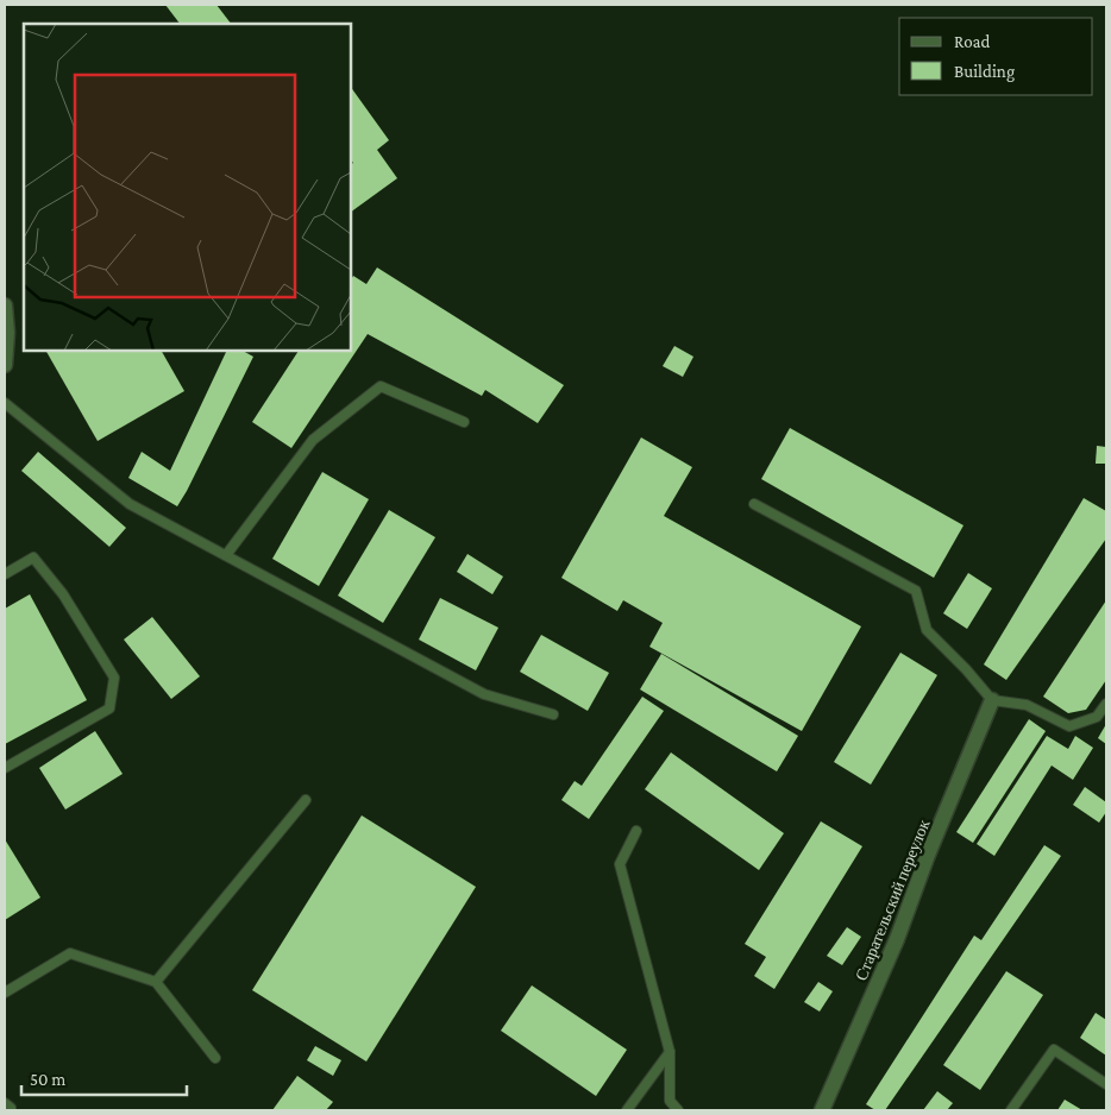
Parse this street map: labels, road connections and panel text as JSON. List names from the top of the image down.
{
  "streets": {
    "street": ["Старательский переулок"]
  },
  "legend": ["Road", "Building"],
  "scale_bar": "50 m"
}
